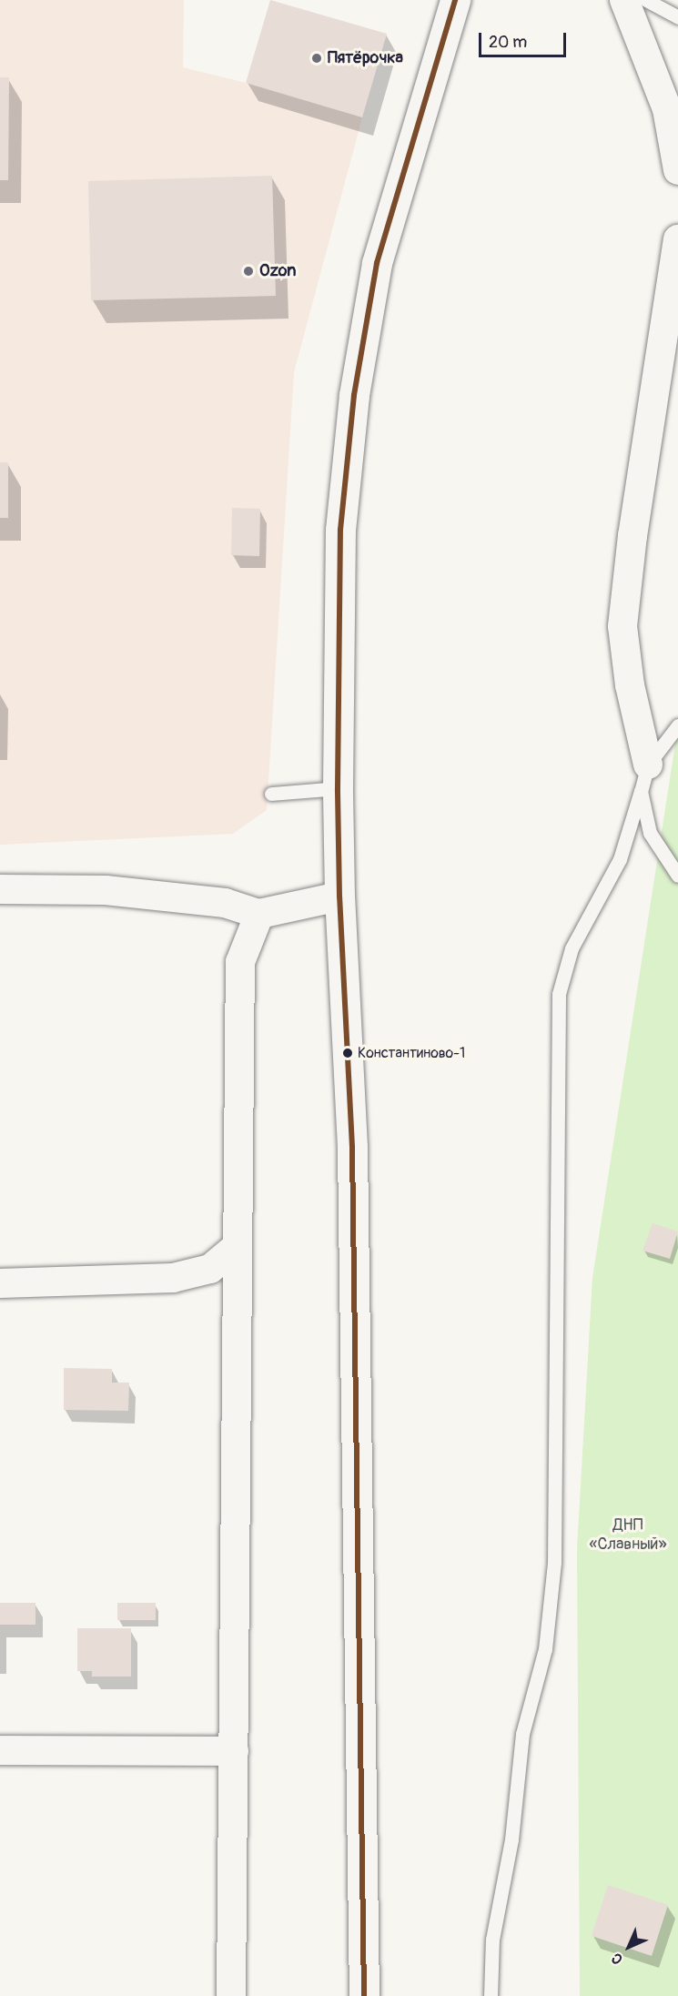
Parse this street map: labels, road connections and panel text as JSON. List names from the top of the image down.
{
  "parks": ["ДНП «Славный»"],
  "places": ["Пятёрочка", "Ozon", "Константиново-1"],
  "scale_bar": "20 m",
  "north": "bottom left"
}
